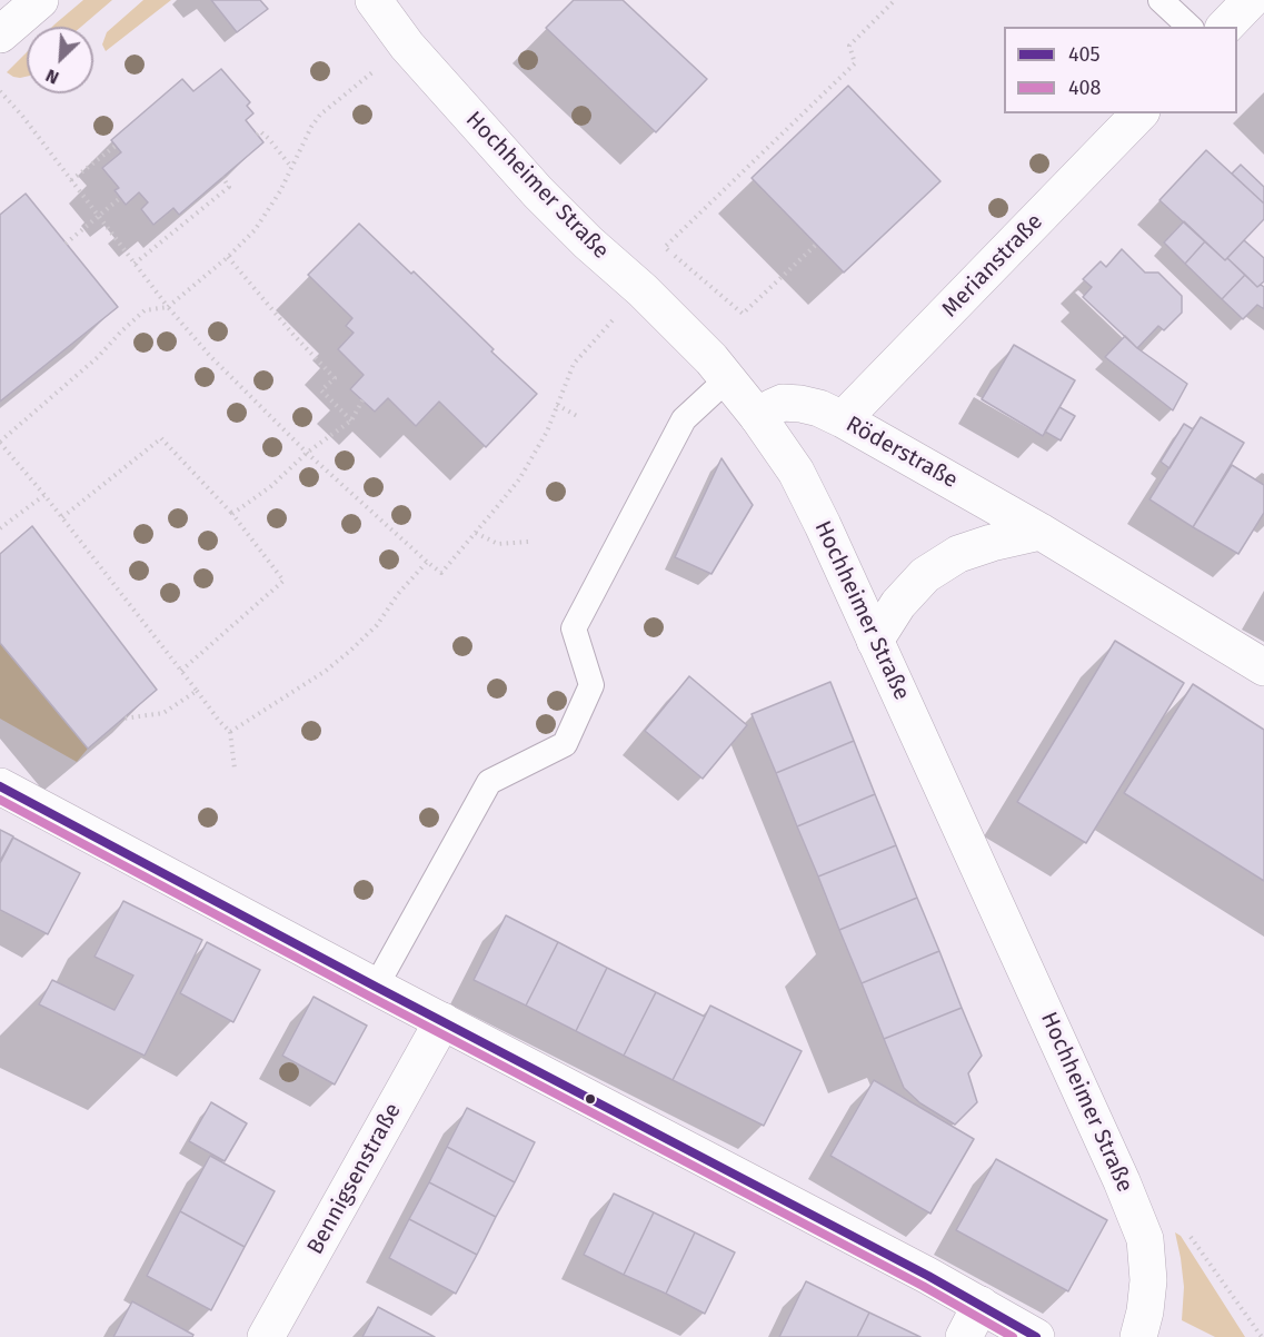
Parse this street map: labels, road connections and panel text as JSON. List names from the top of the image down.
{
  "streets": {
    "street": [
      "Hochheimer Straße",
      "Merianstraße",
      "Röderstraße",
      "Bennigsenstraße"
    ]
  },
  "crossings": [
    ["Hochheimer Straße", "Röderstraße"],
    ["Merianstraße", "Röderstraße"]
  ],
  "lines": ["transit line 405", "transit line 408"],
  "legend": ["405", "408"],
  "north": "bottom left"
}
